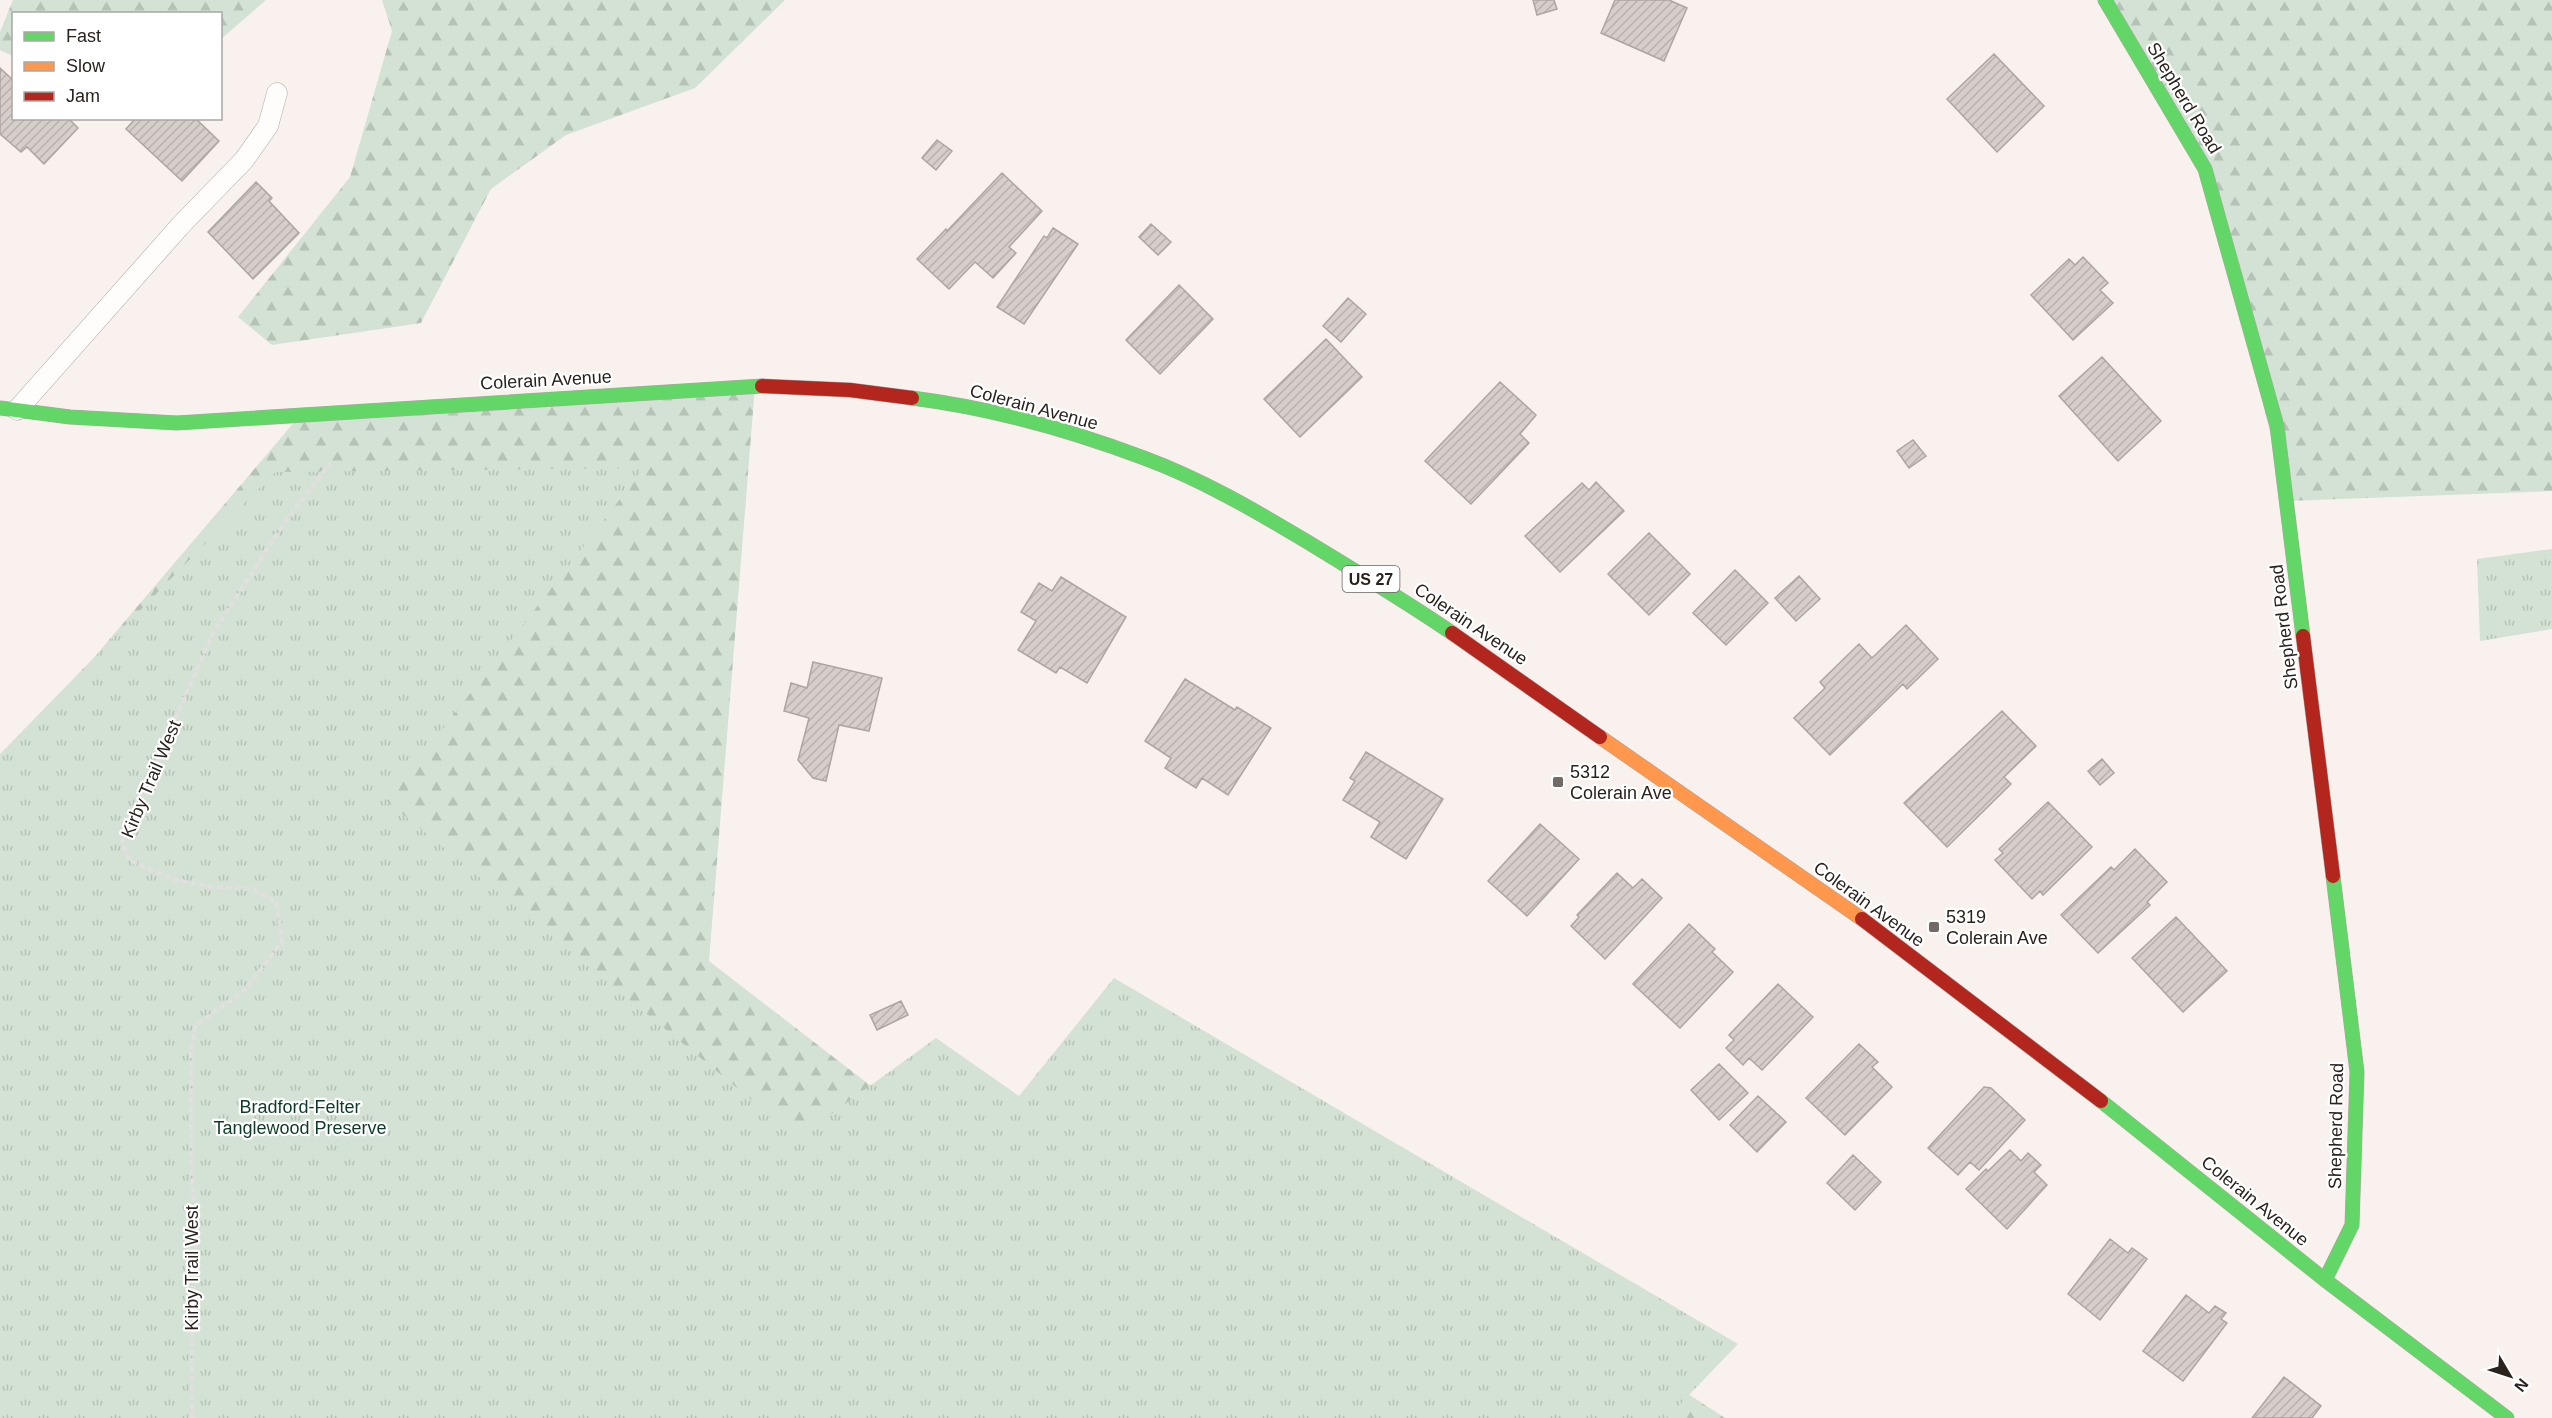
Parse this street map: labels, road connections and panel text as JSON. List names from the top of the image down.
{
  "streets": {
    "main road": ["Shepherd Road", "Colerain Avenue", "US 27"],
    "path": ["Kirby Trail West"]
  },
  "crossings": [
    ["Shepherd Road", "Colerain Avenue"]
  ],
  "parks": ["Bradford-Felter Tanglewood Preserve"],
  "places": {
    "transit": ["5312 Colerain Ave", "5319 Colerain Ave"]
  },
  "legend": ["Fast", "Slow", "Jam"],
  "north": "bottom right"
}
